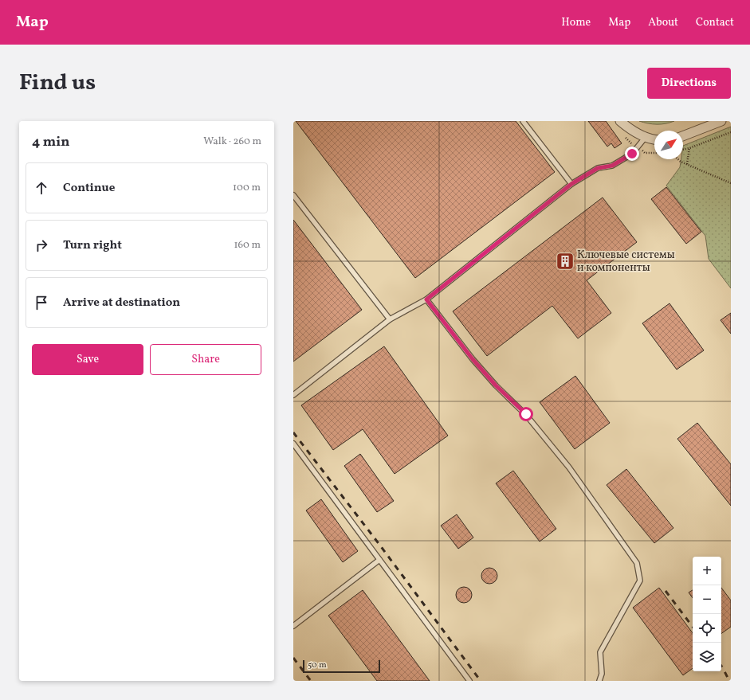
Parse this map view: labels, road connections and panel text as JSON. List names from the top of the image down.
{
  "places": {
    "building": ["Ключевые системы и компоненты"]
  },
  "scale_bar": "50 m",
  "north": "top right",
  "page": {
    "header": "Map",
    "nav": [
      "Home",
      "Map",
      "About",
      "Contact"
    ],
    "title": "Find us",
    "buttons": [
      "Directions",
      ["Save", "Share"]
    ],
    "heading": ["4 min", "Walk · 260 m"],
    "list": [
      ["Continue", "100 m"],
      ["Turn right", "160 m"],
      "Arrive at destination"
    ],
    "map_buttons": ["+", "−"],
    "scale": "50 m"
  }
}
